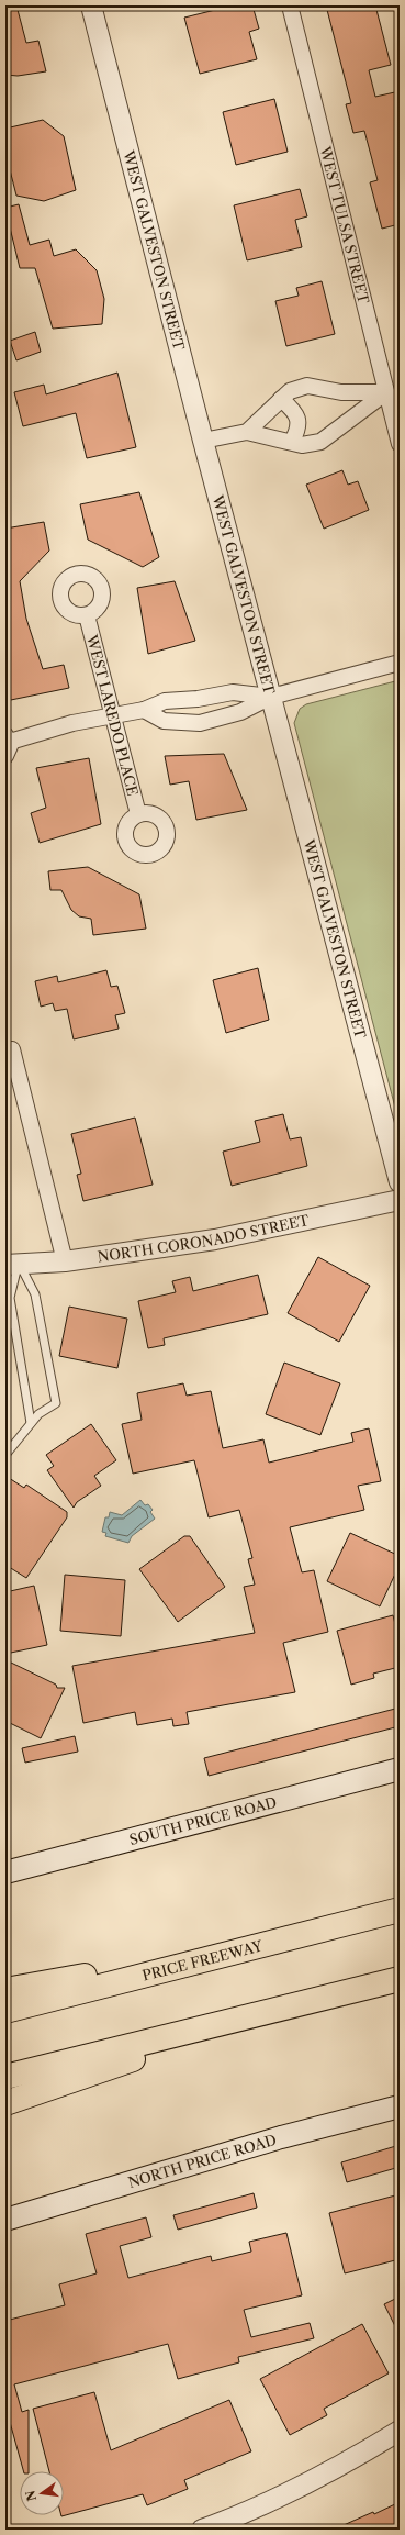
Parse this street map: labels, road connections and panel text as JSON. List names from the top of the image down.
{
  "streets": {
    "highway": ["PRICE FREEWAY"],
    "main road": ["SOUTH PRICE ROAD", "NORTH PRICE ROAD"],
    "street": [
      "WEST TULSA STREET",
      "WEST GALVESTON STREET",
      "WEST LAREDO PLACE",
      "NORTH CORONADO STREET"
    ]
  },
  "north": "left"
}
